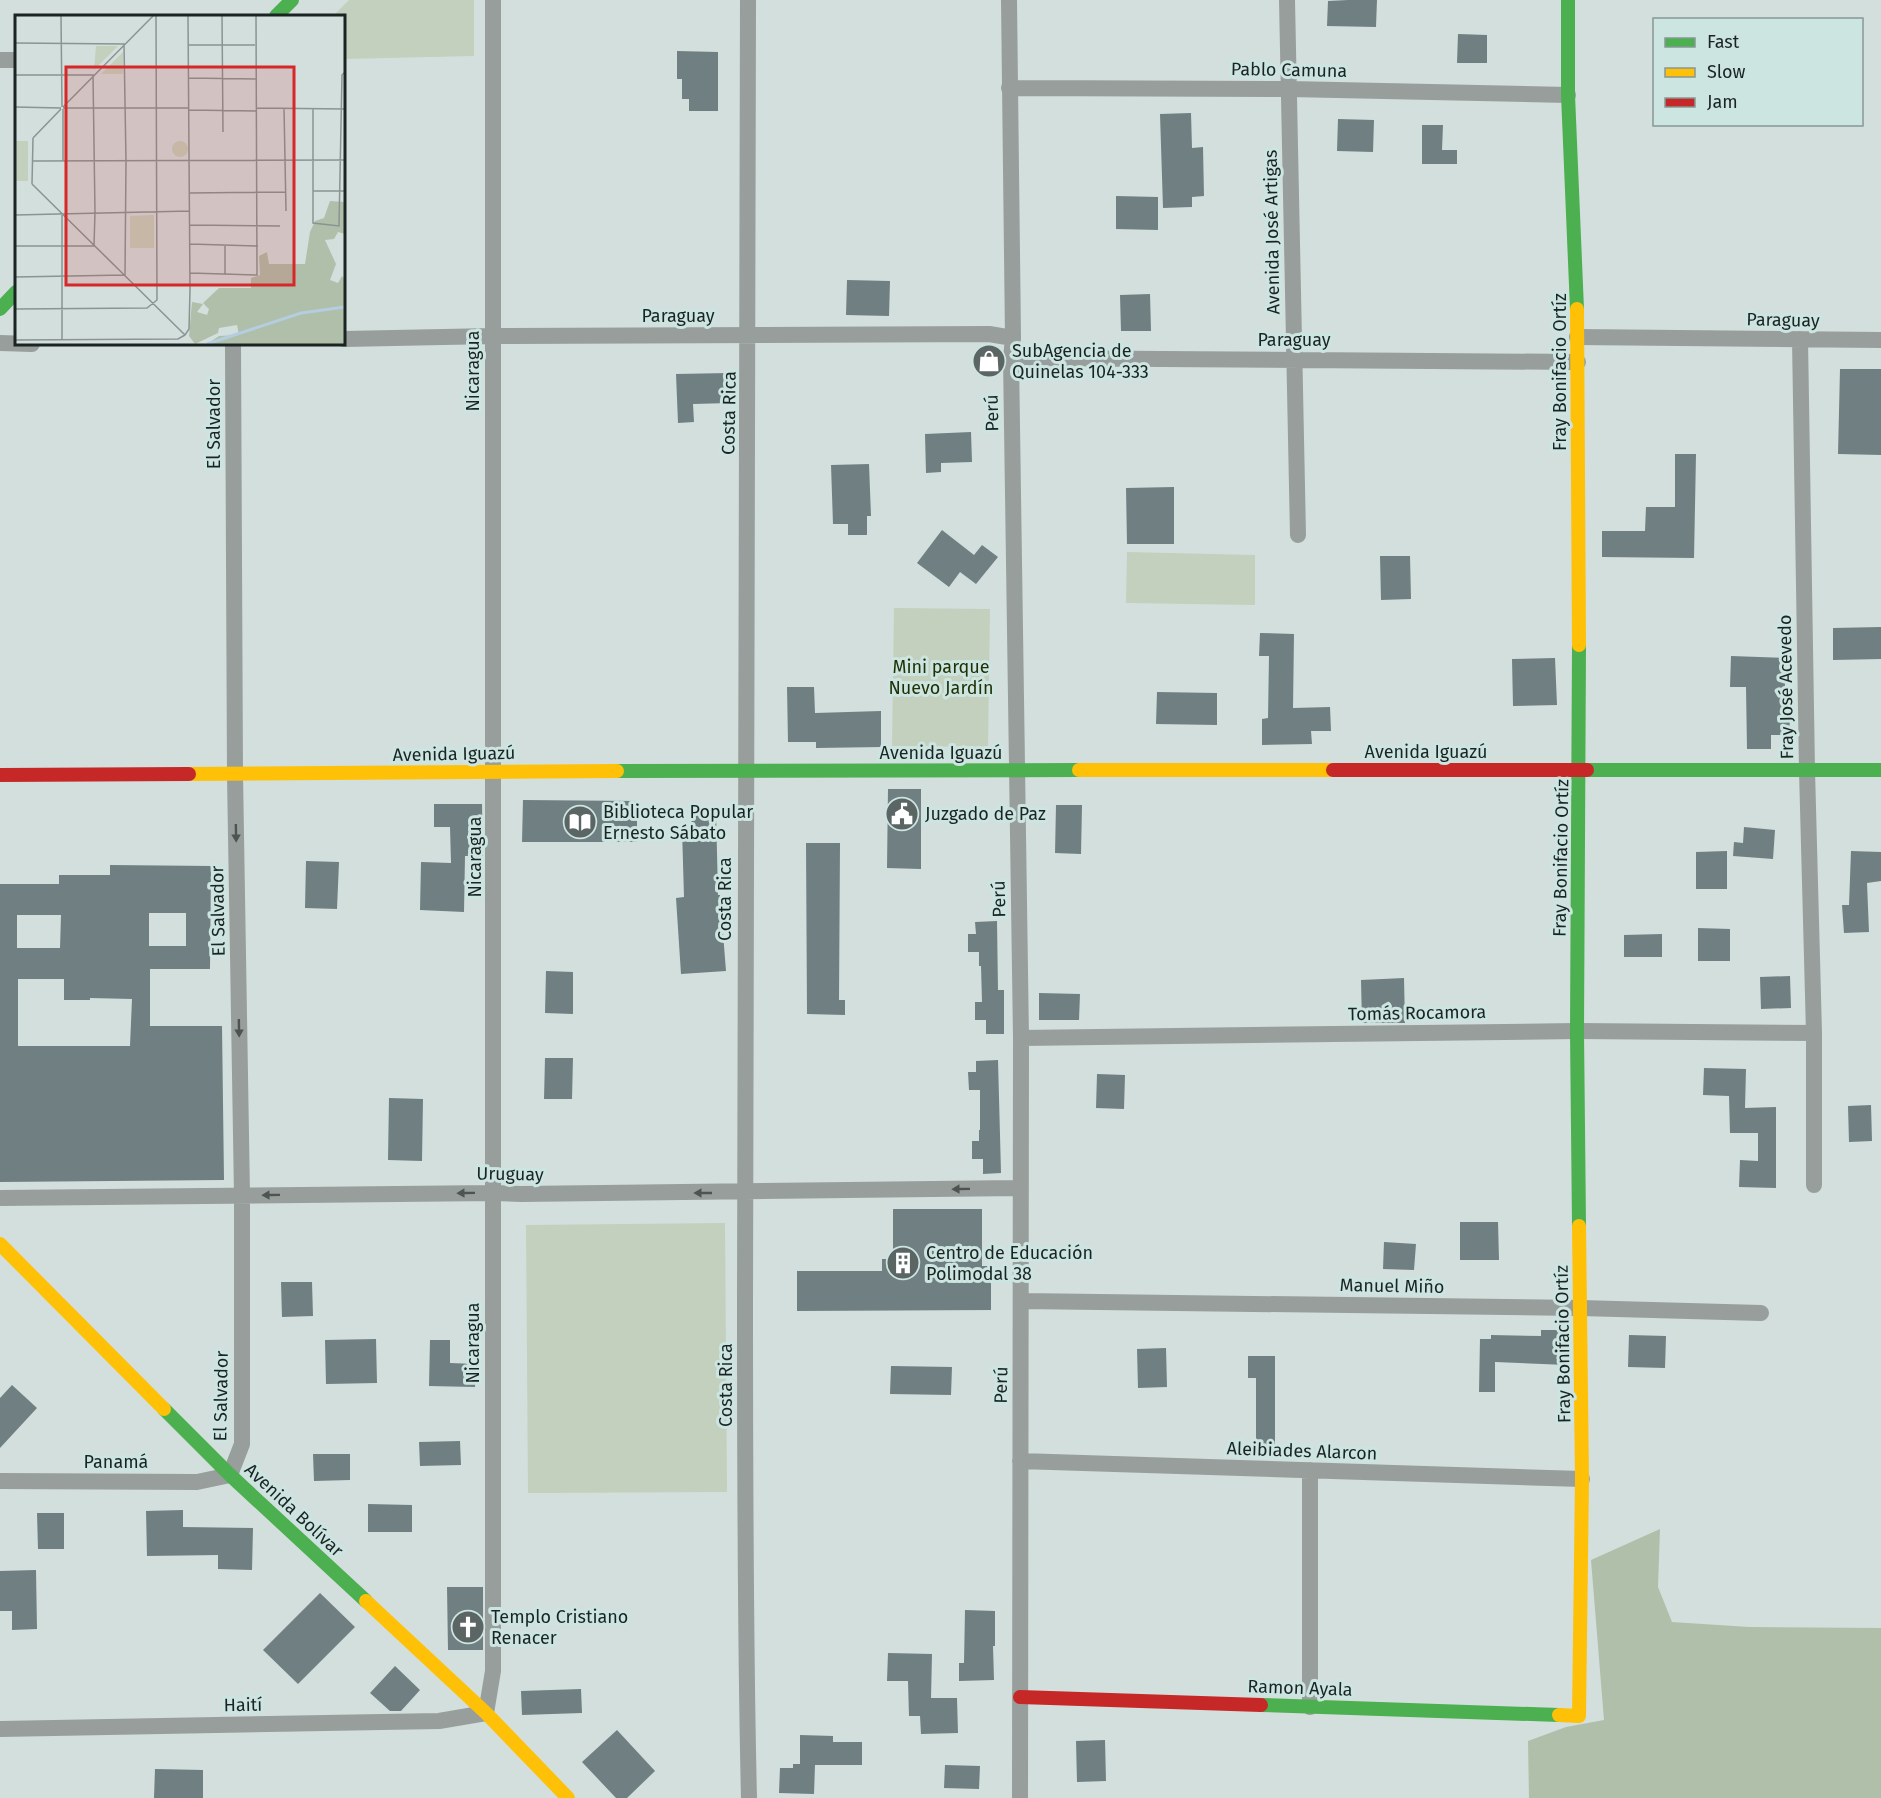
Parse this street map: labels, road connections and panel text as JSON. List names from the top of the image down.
{
  "streets": {
    "main road": [
      "Fray Bonifacio Ortíz",
      "Avenida Iguazú",
      "Avenida Bolívar",
      "Ramon Ayala"
    ],
    "street": [
      "Pablo Camuna",
      "Avenida José Artigas",
      "Paraguay",
      "Nicaragua",
      "Costa Rica",
      "Perú",
      "El Salvador",
      "Fray José Acevedo",
      "Tomás Rocamora",
      "Uruguay",
      "Manuel Miño",
      "Aleibiades Alarcon",
      "Panamá",
      "Haití"
    ]
  },
  "crossings": [
    ["Pablo Camuna", "Avenida José Artigas"],
    ["Pablo Camuna", "Fray Bonifacio Ortíz"],
    ["Pablo Camuna", "Perú"],
    ["Avenida José Artigas", "Paraguay"],
    ["Paraguay", "Nicaragua"],
    ["Paraguay", "Fray Bonifacio Ortíz"],
    ["Paraguay", "Costa Rica"],
    ["Paraguay", "Perú"],
    ["Paraguay", "Fray José Acevedo"],
    ["Nicaragua", "Avenida Iguazú"],
    ["Nicaragua", "Uruguay"],
    ["Nicaragua", "Avenida Bolívar"],
    ["Nicaragua", "Haití"],
    ["Fray Bonifacio Ortíz", "Avenida Iguazú"],
    ["Fray Bonifacio Ortíz", "Tomás Rocamora"],
    ["Fray Bonifacio Ortíz", "Manuel Miño"],
    ["Fray Bonifacio Ortíz", "Aleibiades Alarcon"],
    ["Fray Bonifacio Ortíz", "Ramon Ayala"],
    ["Costa Rica", "Avenida Iguazú"],
    ["Costa Rica", "Uruguay"],
    ["Perú", "Avenida Iguazú"],
    ["Perú", "Tomás Rocamora"],
    ["Perú", "Uruguay"],
    ["Perú", "Manuel Miño"],
    ["Perú", "Aleibiades Alarcon"],
    ["Perú", "Ramon Ayala"],
    ["El Salvador", "Avenida Iguazú"],
    ["El Salvador", "Uruguay"],
    ["El Salvador", "Panamá"],
    ["El Salvador", "Avenida Bolívar"],
    ["Fray José Acevedo", "Avenida Iguazú"],
    ["Fray José Acevedo", "Tomás Rocamora"],
    ["Panamá", "Avenida Bolívar"],
    ["Avenida Bolívar", "Haití"]
  ],
  "one_way": ["El Salvador", "Uruguay"],
  "parks": ["Mini parque Nuevo Jardín"],
  "places": {
    "shop": ["SubAgencia de Quinelas 104-333"],
    "public building": ["Juzgado de Paz"],
    "library": ["Biblioteca Popular Ernesto Sábato"],
    "building": ["Centro de Educación Polimodal 38"],
    "church": ["Templo Cristiano Renacer"]
  },
  "legend": ["Fast", "Slow", "Jam"]
}
